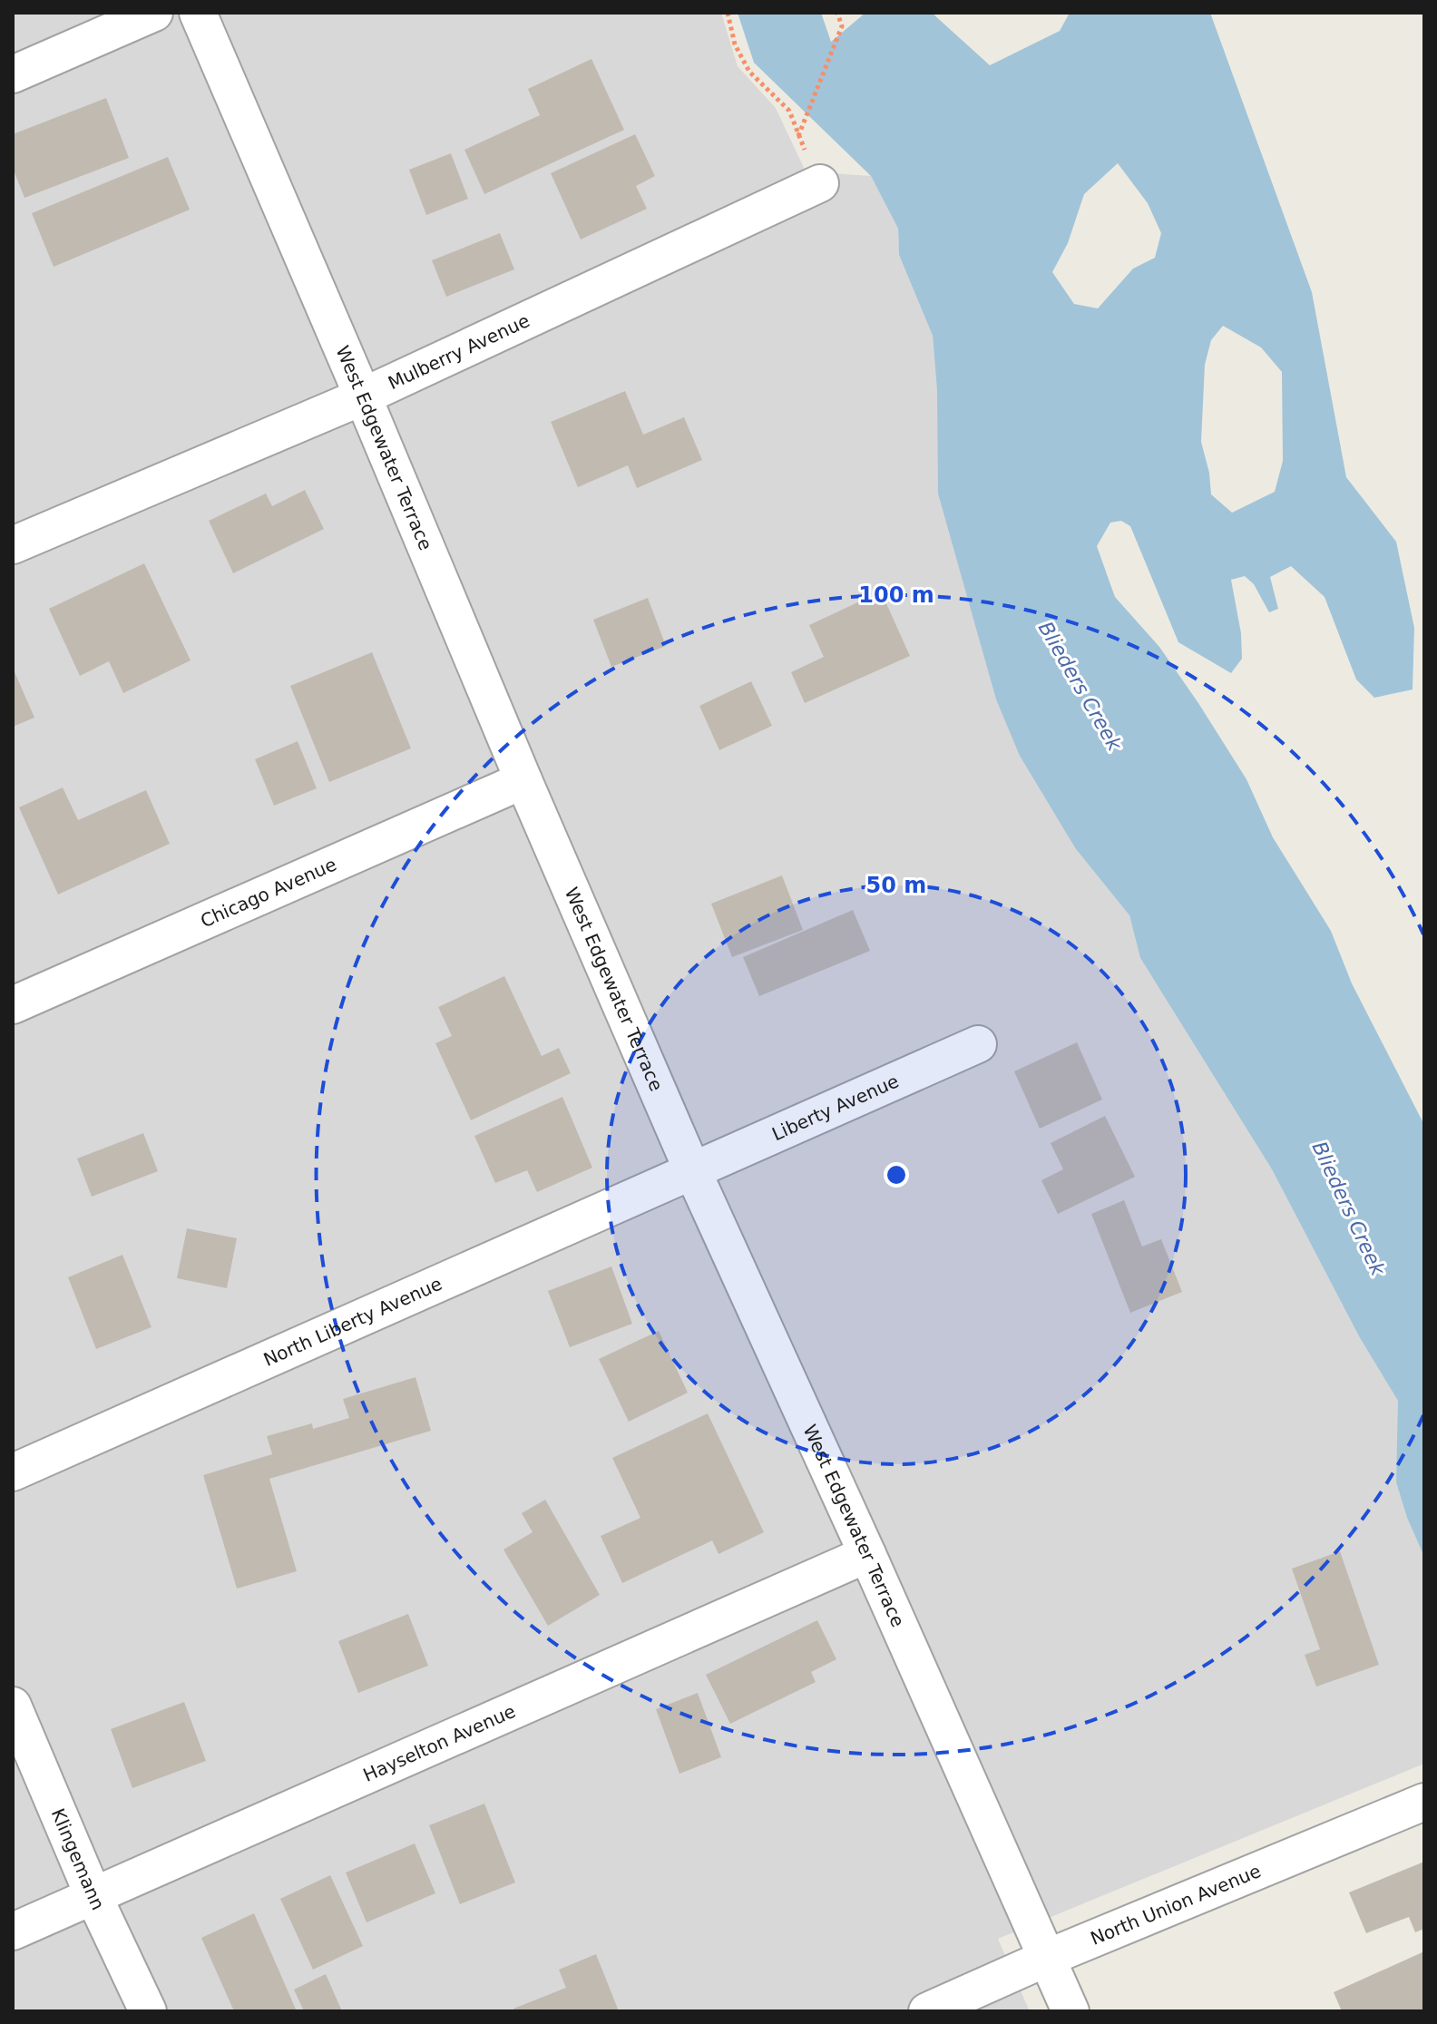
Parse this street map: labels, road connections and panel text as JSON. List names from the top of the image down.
{
  "streets": {
    "street": [
      "Mulberry Avenue",
      "West Edgewater Terrace",
      "Chicago Avenue",
      "Liberty Avenue",
      "North Liberty Avenue",
      "Hayselton Avenue",
      "Klingemann",
      "North Union Avenue"
    ]
  },
  "crossings": [
    ["Mulberry Avenue", "West Edgewater Terrace"],
    ["West Edgewater Terrace", "Chicago Avenue"],
    ["West Edgewater Terrace", "Liberty Avenue"],
    ["West Edgewater Terrace", "North Liberty Avenue"],
    ["West Edgewater Terrace", "Hayselton Avenue"],
    ["West Edgewater Terrace", "North Union Avenue"],
    ["Liberty Avenue", "North Liberty Avenue"],
    ["Hayselton Avenue", "Klingemann"]
  ],
  "water": ["Blieders Creek"],
  "rings": ["100 m", "50 m"]
}
